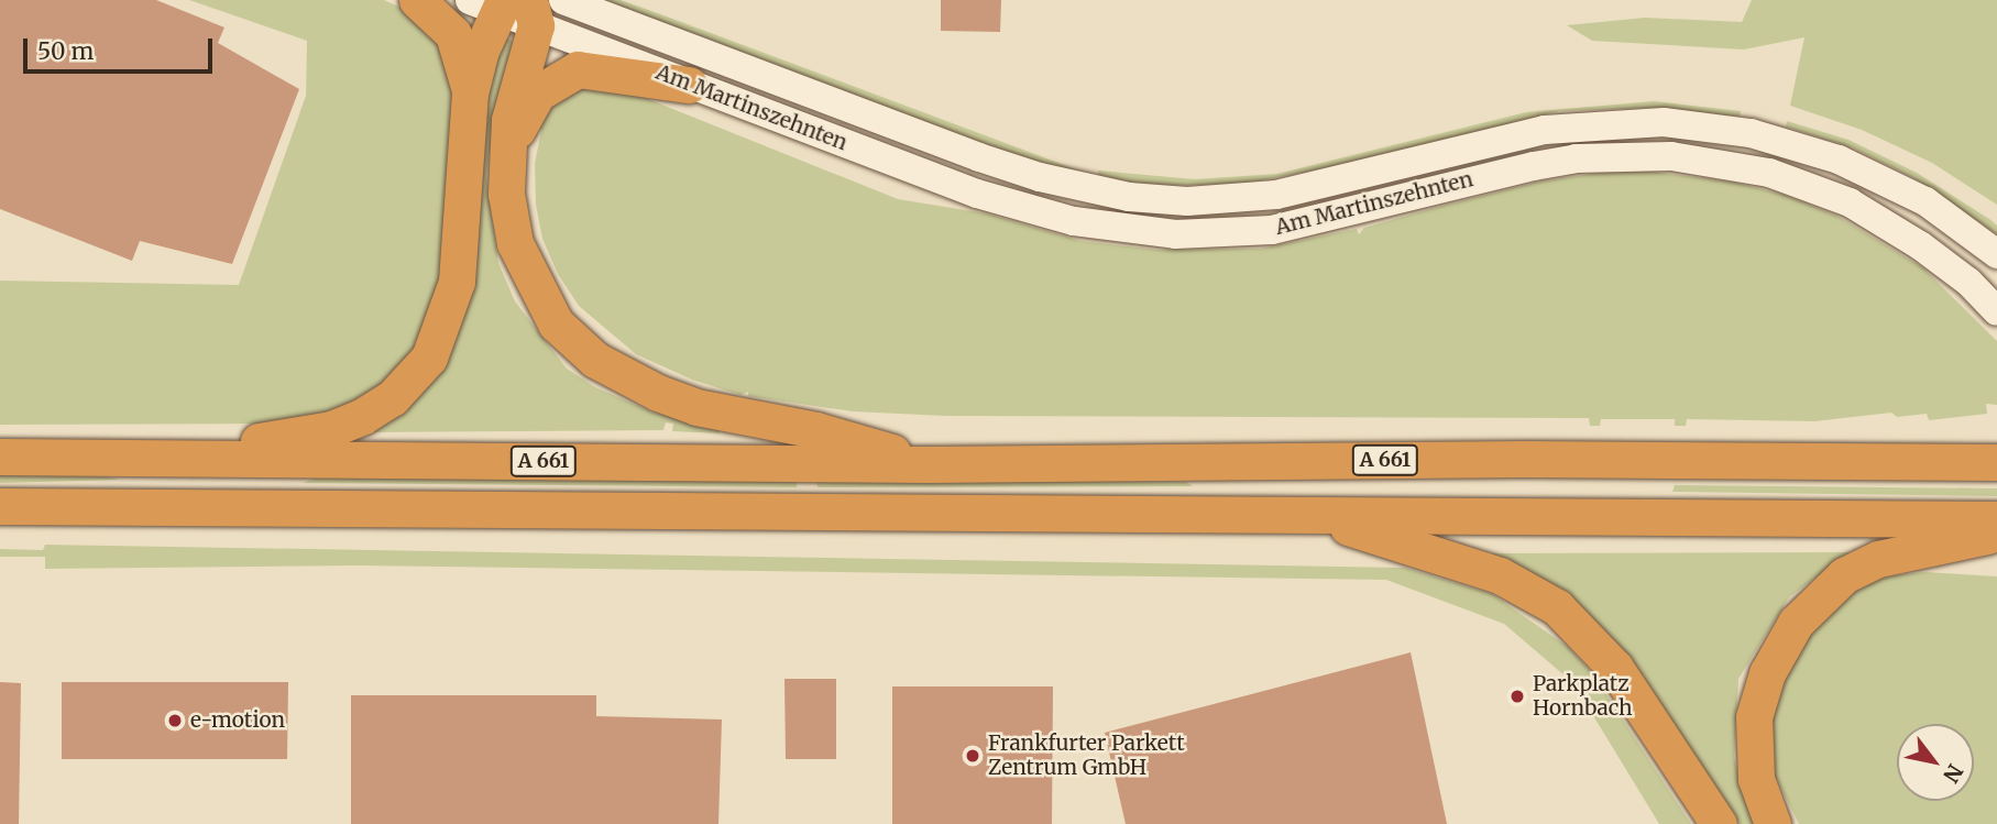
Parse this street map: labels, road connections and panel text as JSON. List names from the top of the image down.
{
  "streets": {
    "highway": ["A 661"],
    "main road": ["Am Martinszehnten"]
  },
  "crossings": [
    ["Am Martinszehnten", "A 661"]
  ],
  "places": ["Parkplatz Hornbach", "e-motion", "Frankfurter Parkett Zentrum GmbH"],
  "scale_bar": "50 m",
  "north": "bottom right"
}
